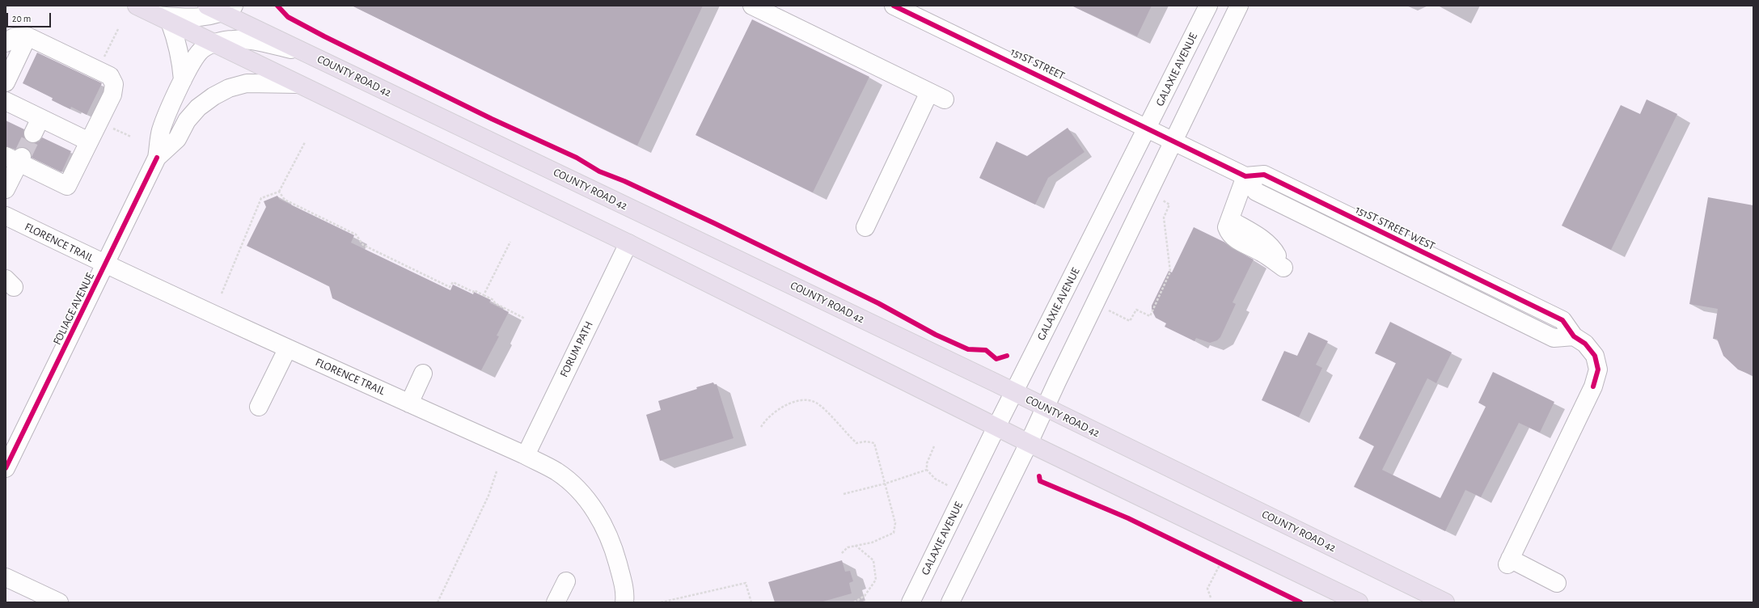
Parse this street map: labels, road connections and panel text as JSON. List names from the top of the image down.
{
  "streets": {
    "highway": ["COUNTY ROAD 42"],
    "street": [
      "151ST STREET",
      "GALAXIE AVENUE",
      "FLORENCE TRAIL",
      "FOLIAGE AVENUE",
      "FORUM PATH"
    ],
    "cycle path": ["151ST STREET WEST"]
  },
  "crossings": [
    ["151ST STREET", "GALAXIE AVENUE"],
    ["GALAXIE AVENUE", "COUNTY ROAD 42"],
    ["COUNTY ROAD 42", "FOLIAGE AVENUE"],
    ["FLORENCE TRAIL", "FOLIAGE AVENUE"],
    ["FLORENCE TRAIL", "FORUM PATH"]
  ],
  "scale_bar": "20 m"
}
